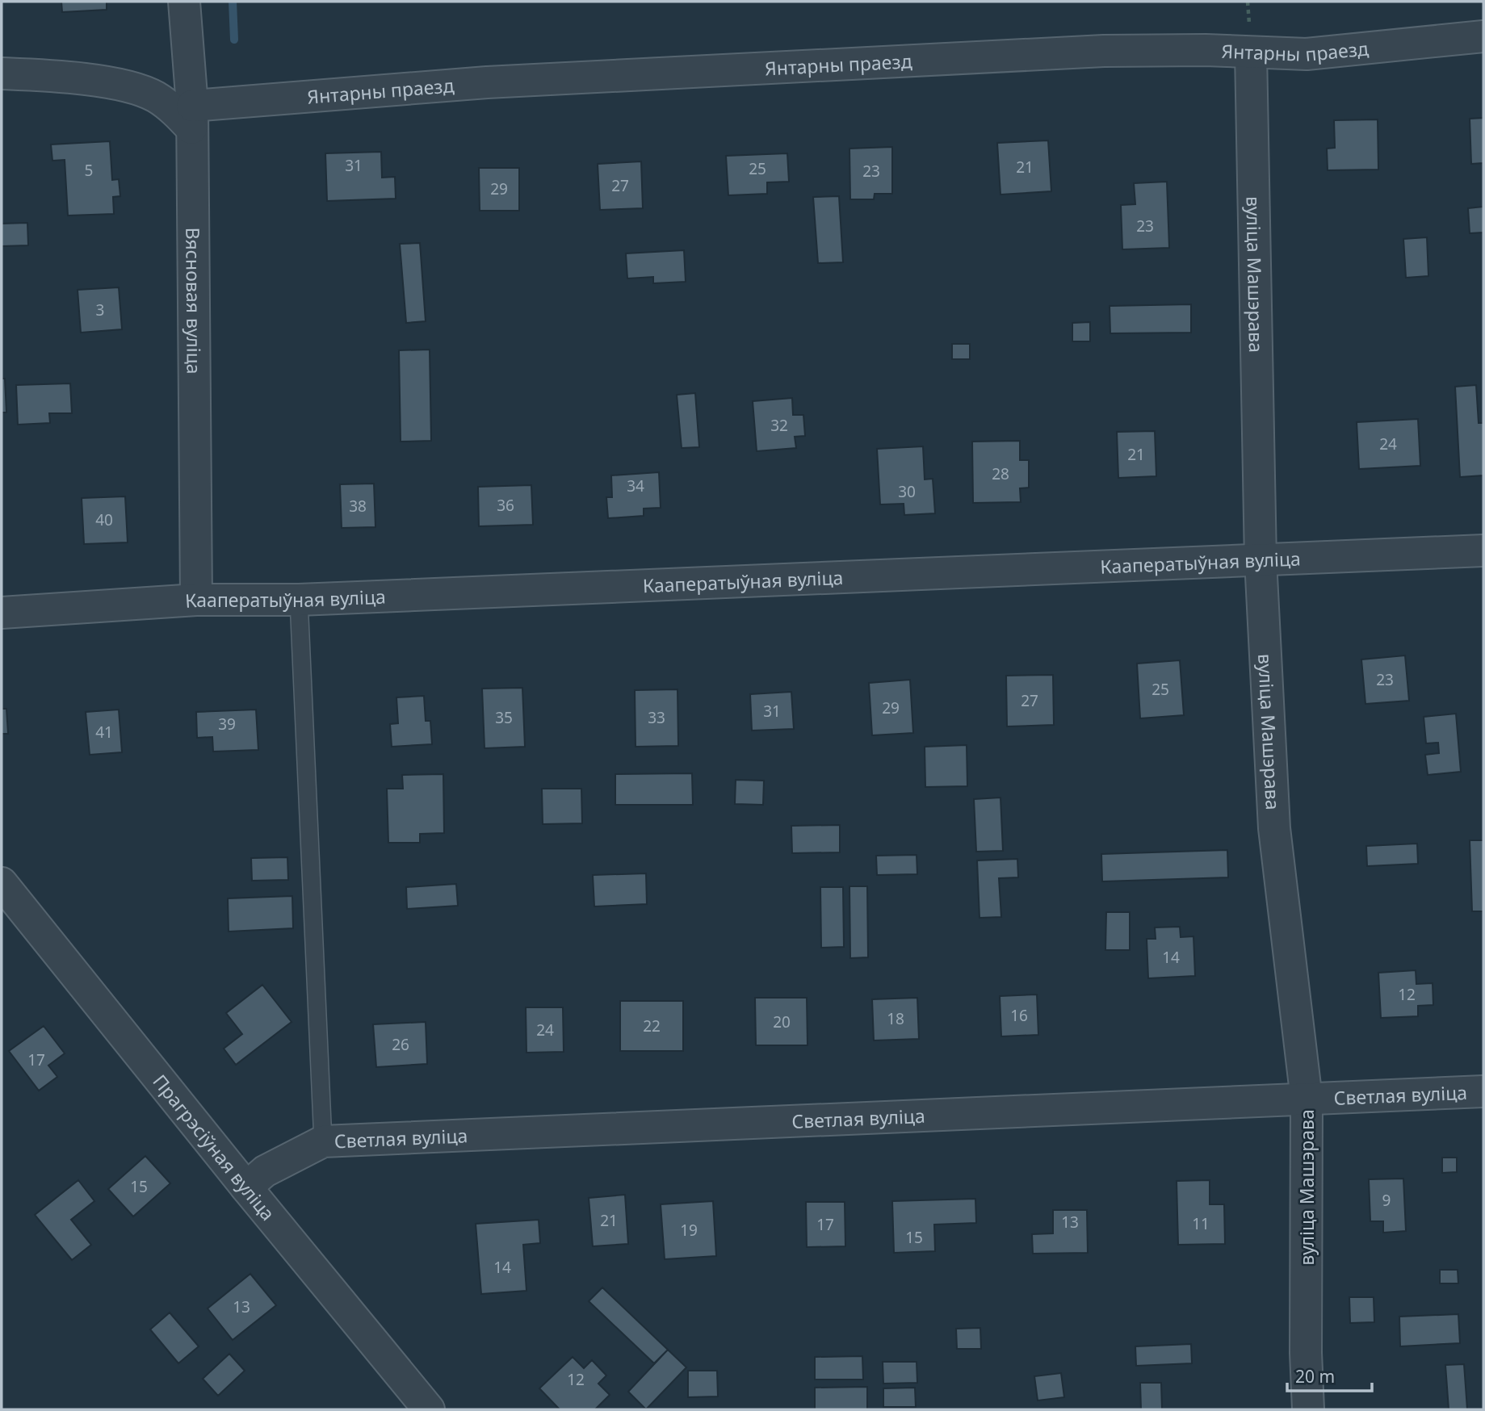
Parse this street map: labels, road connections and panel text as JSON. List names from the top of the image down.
{
  "streets": {
    "street": [
      "Янтарны праезд",
      "вуліца Машэрава",
      "Вясновая вуліца",
      "Кааператыўная вуліца",
      "Светлая вуліца",
      "Прагрэсіўная вуліца"
    ]
  },
  "crossings": [
    ["Янтарны праезд", "вуліца Машэрава"],
    ["Янтарны праезд", "Вясновая вуліца"],
    ["вуліца Машэрава", "Кааператыўная вуліца"],
    ["вуліца Машэрава", "Светлая вуліца"],
    ["Вясновая вуліца", "Кааператыўная вуліца"],
    ["Светлая вуліца", "Прагрэсіўная вуліца"]
  ],
  "house_numbers": [
    "31",
    "21",
    "25",
    "5",
    "23",
    "27",
    "29",
    "23",
    "3",
    "32",
    "24",
    "21",
    "28",
    "34",
    "30",
    "36",
    "38",
    "40",
    "23",
    "25",
    "27",
    "29",
    "31",
    "35",
    "33",
    "39",
    "41",
    "14",
    "12",
    "16",
    "18",
    "20",
    "22",
    "24",
    "26",
    "17",
    "15",
    "9",
    "21",
    "13",
    "11",
    "17",
    "19",
    "15",
    "14",
    "13",
    "12"
  ],
  "scale_bar": "20 m"
}
